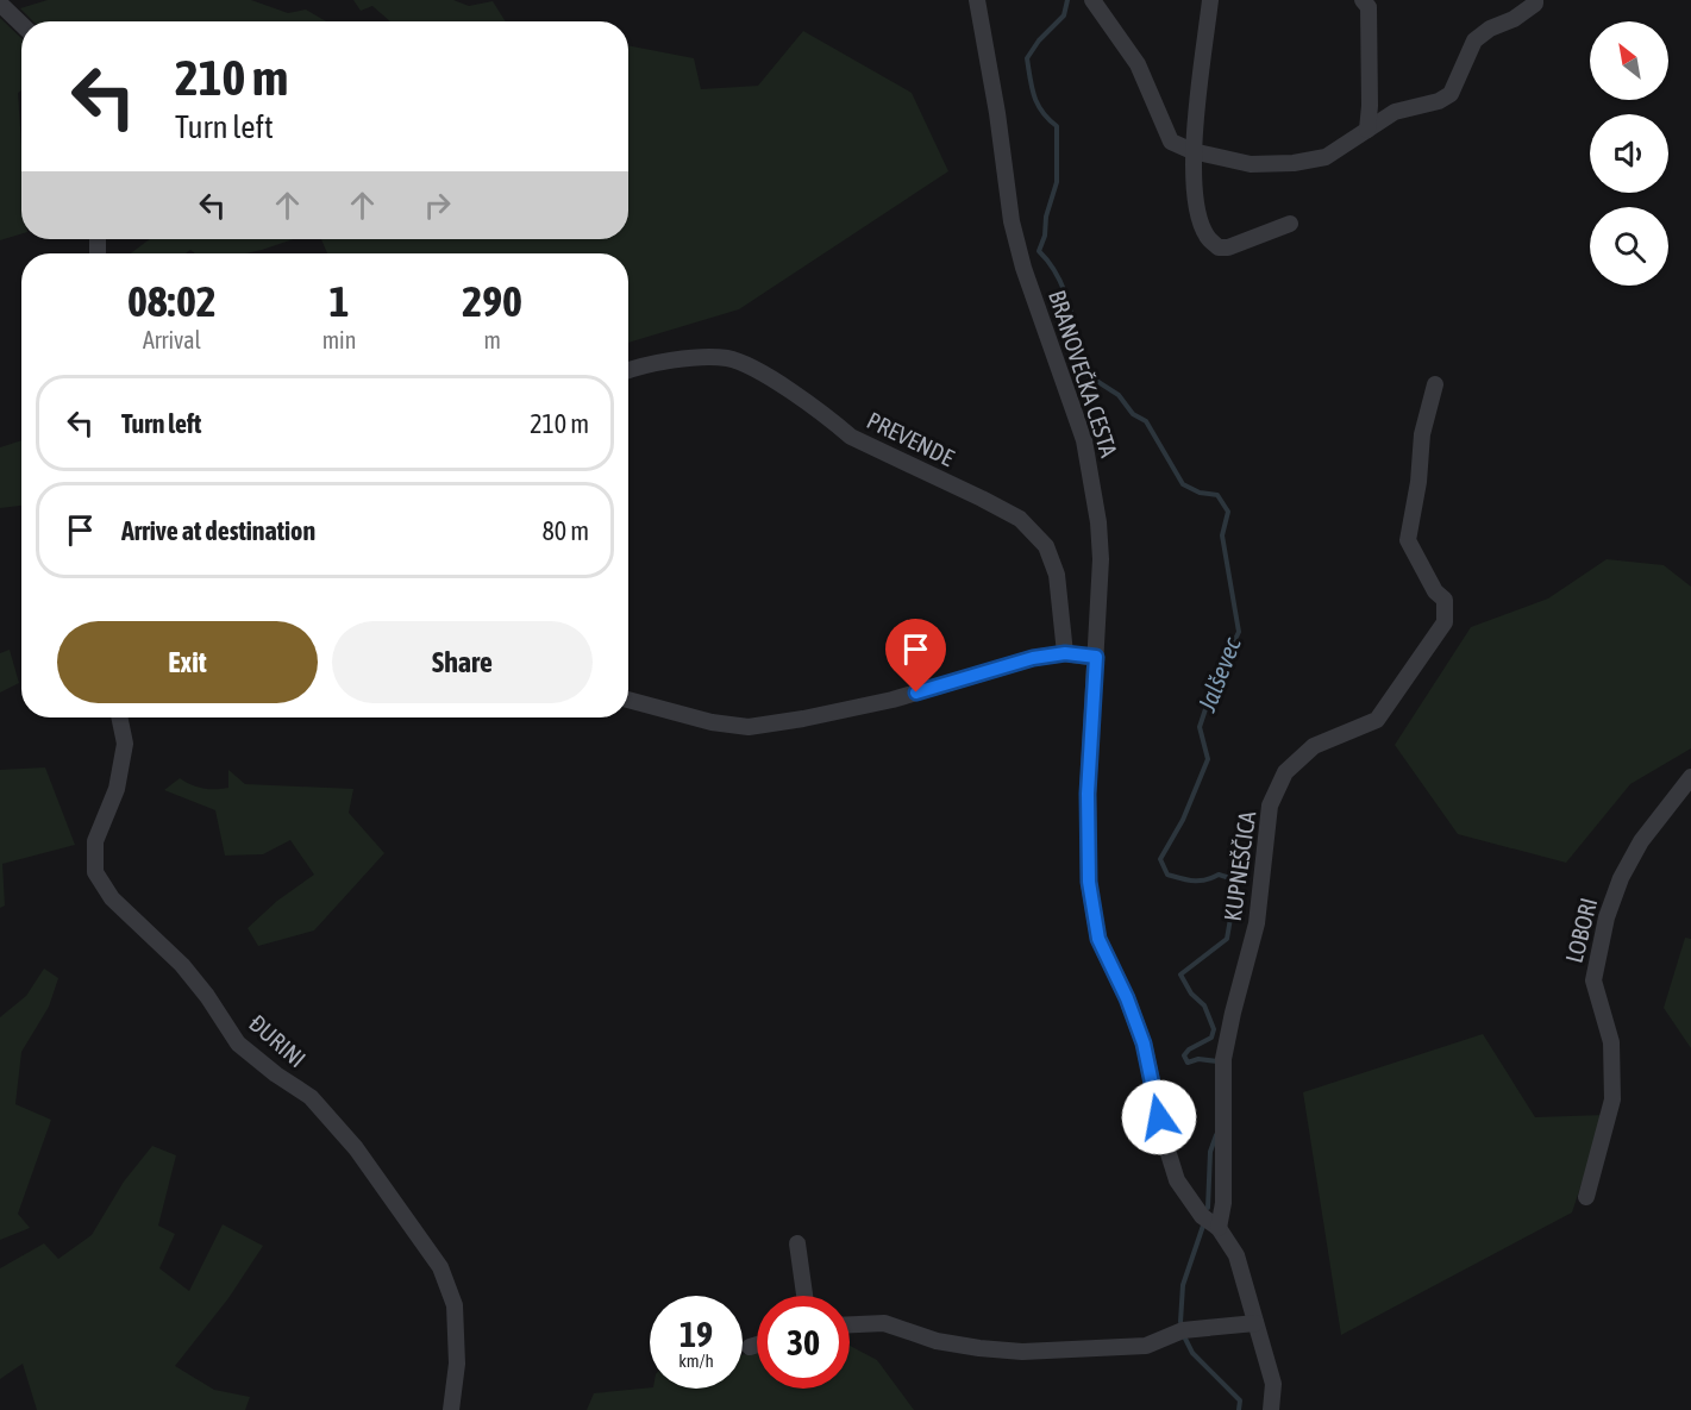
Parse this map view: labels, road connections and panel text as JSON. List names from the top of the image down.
{
  "streets": {
    "street": [
      "BRANOVEČKA CESTA",
      "PREVENDE",
      "KUPNEŠČICA",
      "LOBORI",
      "ĐURINI"
    ]
  },
  "crossings": [
    ["BRANOVEČKA CESTA", "KUPNEŠČICA"]
  ],
  "water": ["Jalševec"],
  "north": "top left",
  "page": {
    "turn": ["210 m", "Turn left"],
    "eta": [
      "08:02",
      "Arrival",
      "1",
      "min",
      "290",
      "m"
    ],
    "list": [
      {
        "name": "Turn left",
        "value": "210 m"
      },
      {
        "name": "Arrive at destination",
        "value": "80 m"
      }
    ],
    "buttons": ["Exit", "Share"],
    "speed": "19 km/h",
    "limit": "30"
  }
}
